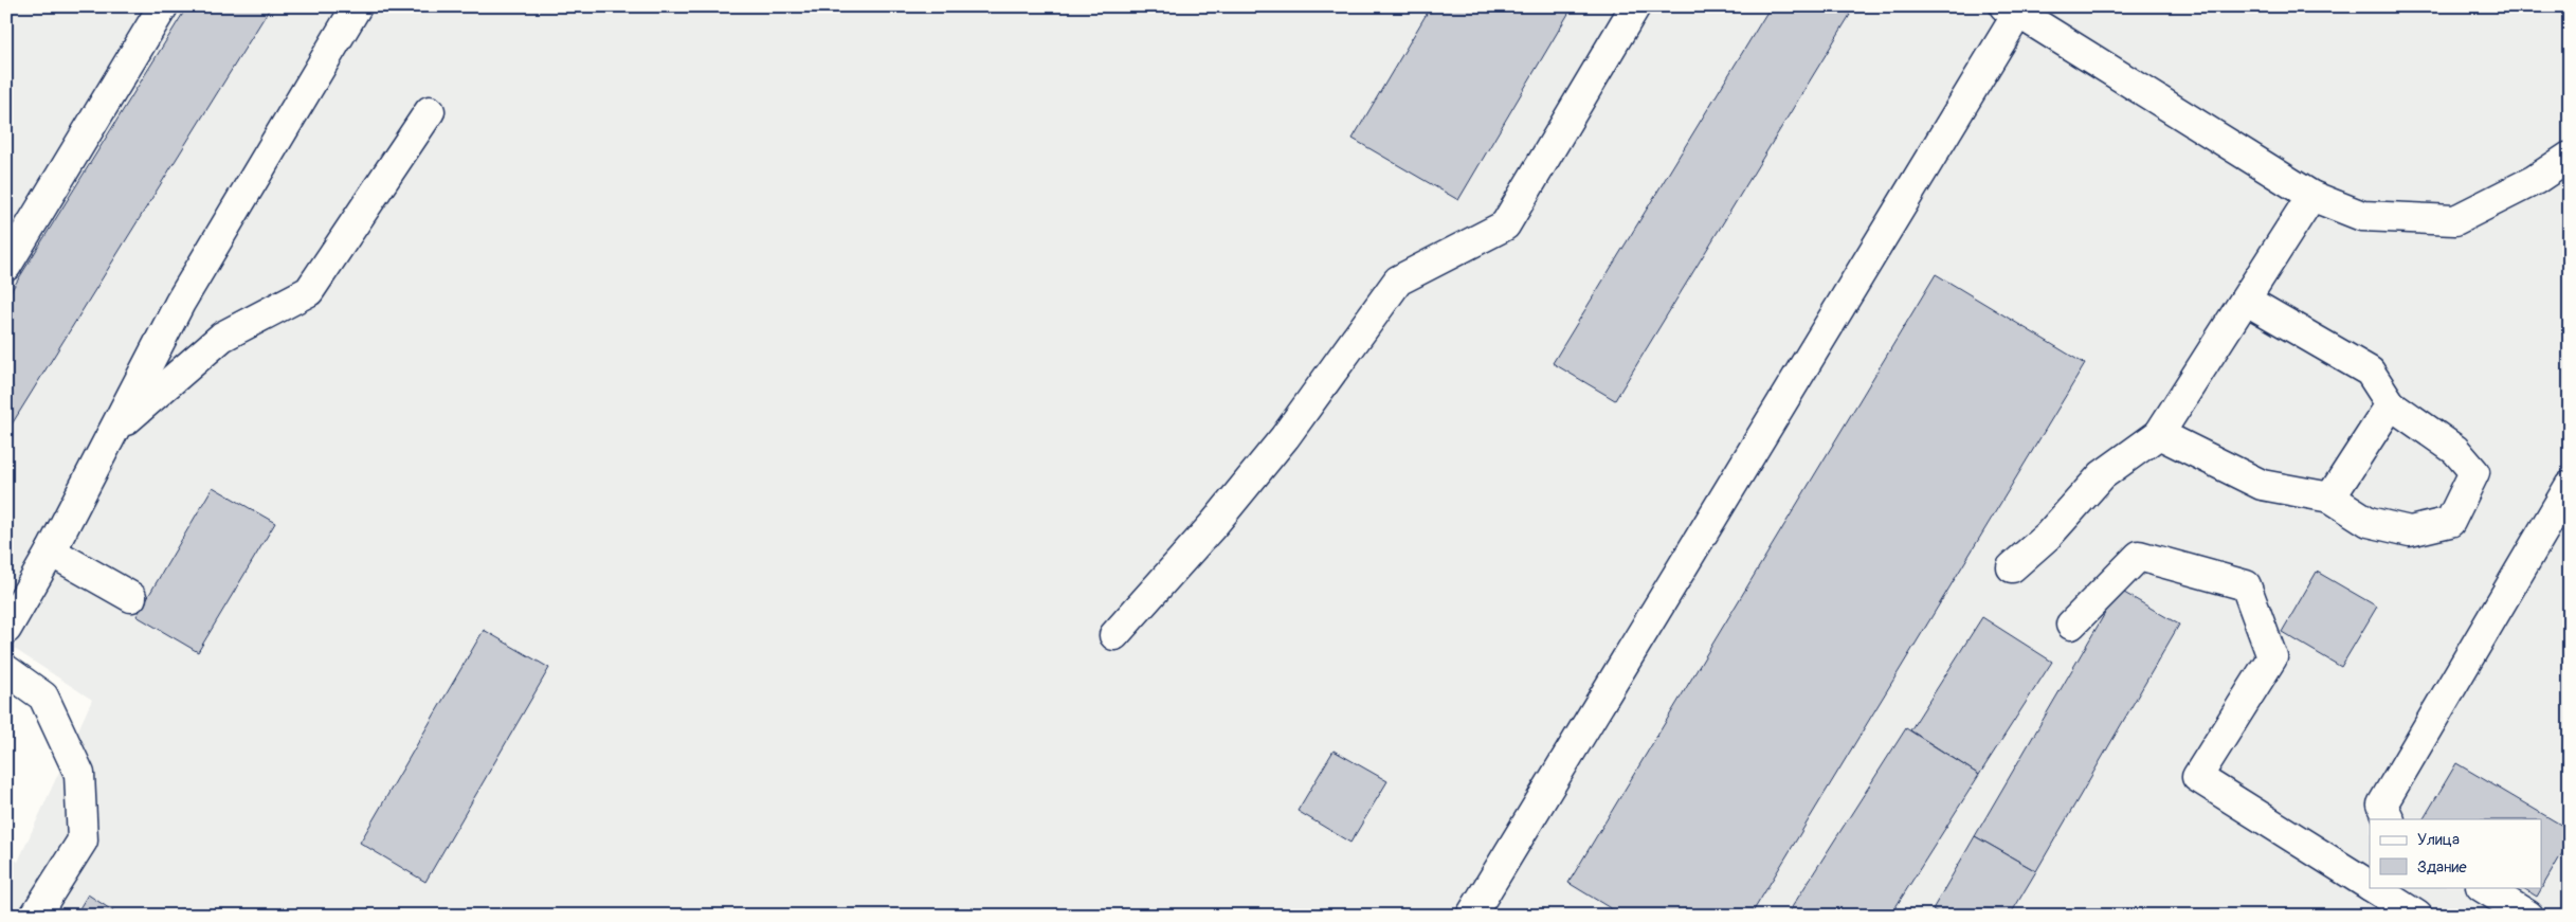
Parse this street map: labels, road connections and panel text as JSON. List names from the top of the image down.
{
  "legend": ["Улица", "Здание"]
}
